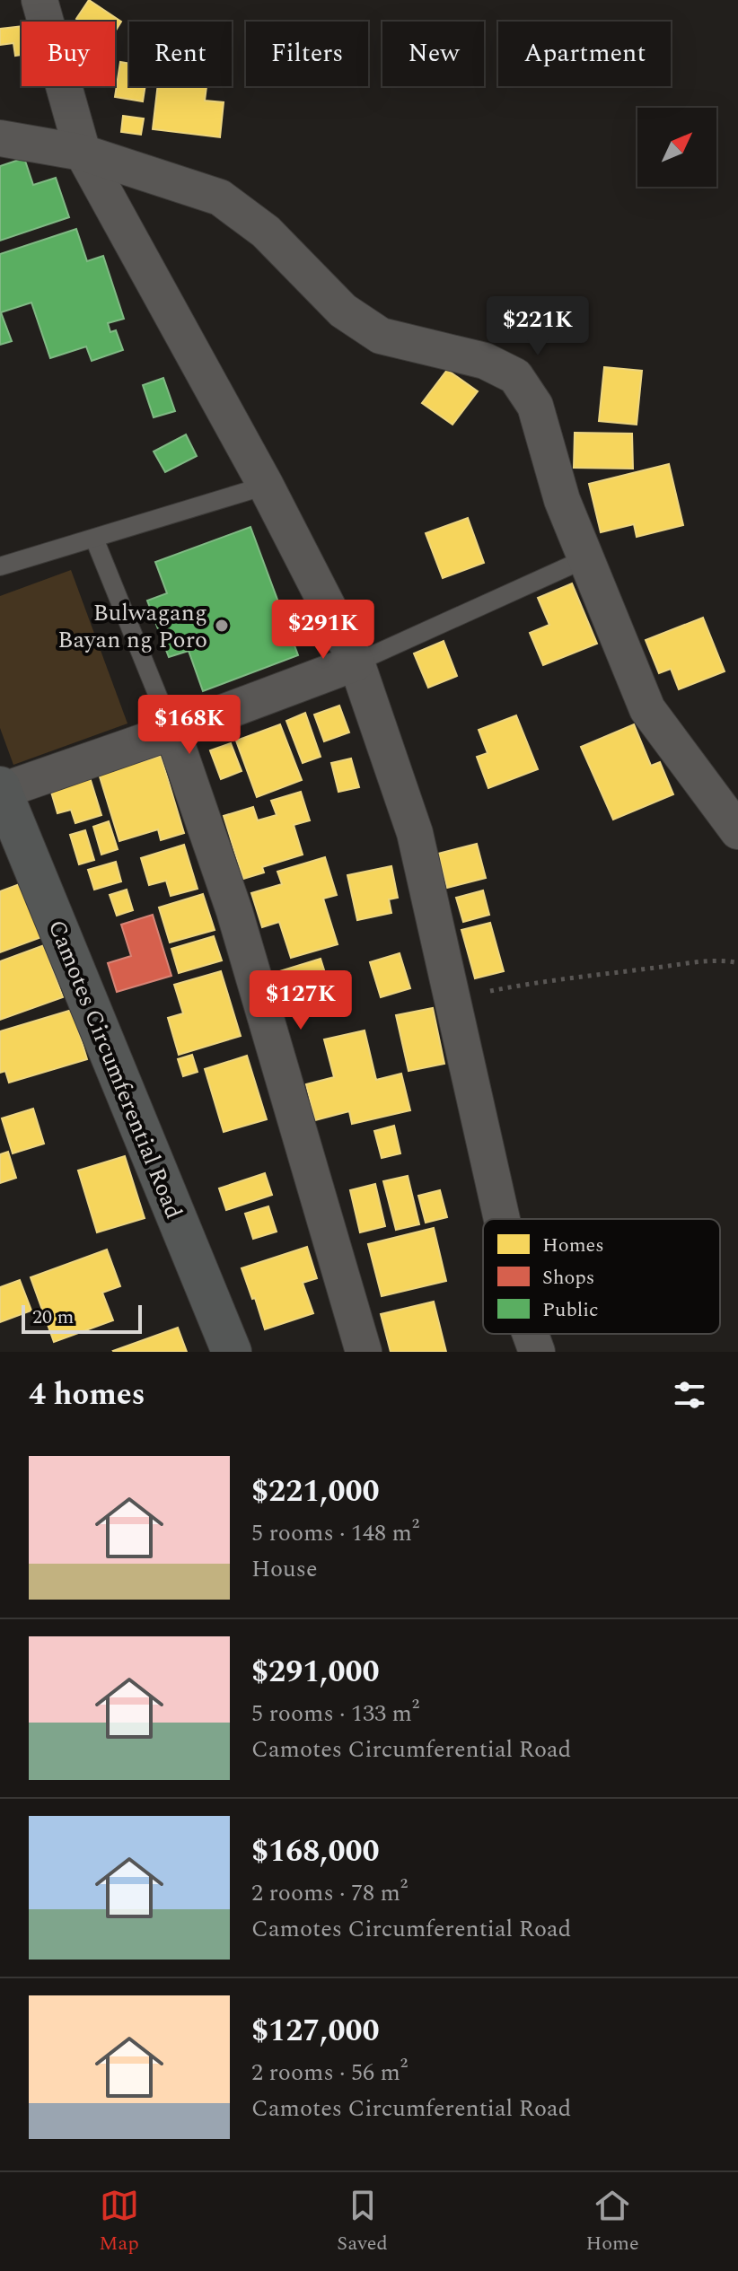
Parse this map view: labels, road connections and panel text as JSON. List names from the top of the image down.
{
  "streets": {
    "main road": ["Camotes Circumferential Road"]
  },
  "places": ["Bulwagang Bayan ng Poro"],
  "legend": ["Homes", "Shops", "Public"],
  "scale_bar": "20 m",
  "north": "top right",
  "page": {
    "chip": [
      "Buy",
      "Rent",
      "Filters",
      "New",
      "Apartment"
    ],
    "price": [
      "$221K",
      "$291K",
      "$168K",
      "$127K"
    ],
    "scale": "20 m",
    "heading": "4 homes",
    "list": [
      {
        "name": "$221,000",
        "note": "5 rooms · 148 m² · House"
      },
      {
        "name": "$291,000",
        "note": "5 rooms · 133 m² · Camotes Circumferential Road"
      },
      {
        "name": "$168,000",
        "note": "2 rooms · 78 m² · Camotes Circumferential Road"
      },
      {
        "name": "$127,000",
        "note": "2 rooms · 56 m² · Camotes Circumferential Road"
      }
    ],
    "tabs": ["Map", "Saved", "Home"]
  }
}
